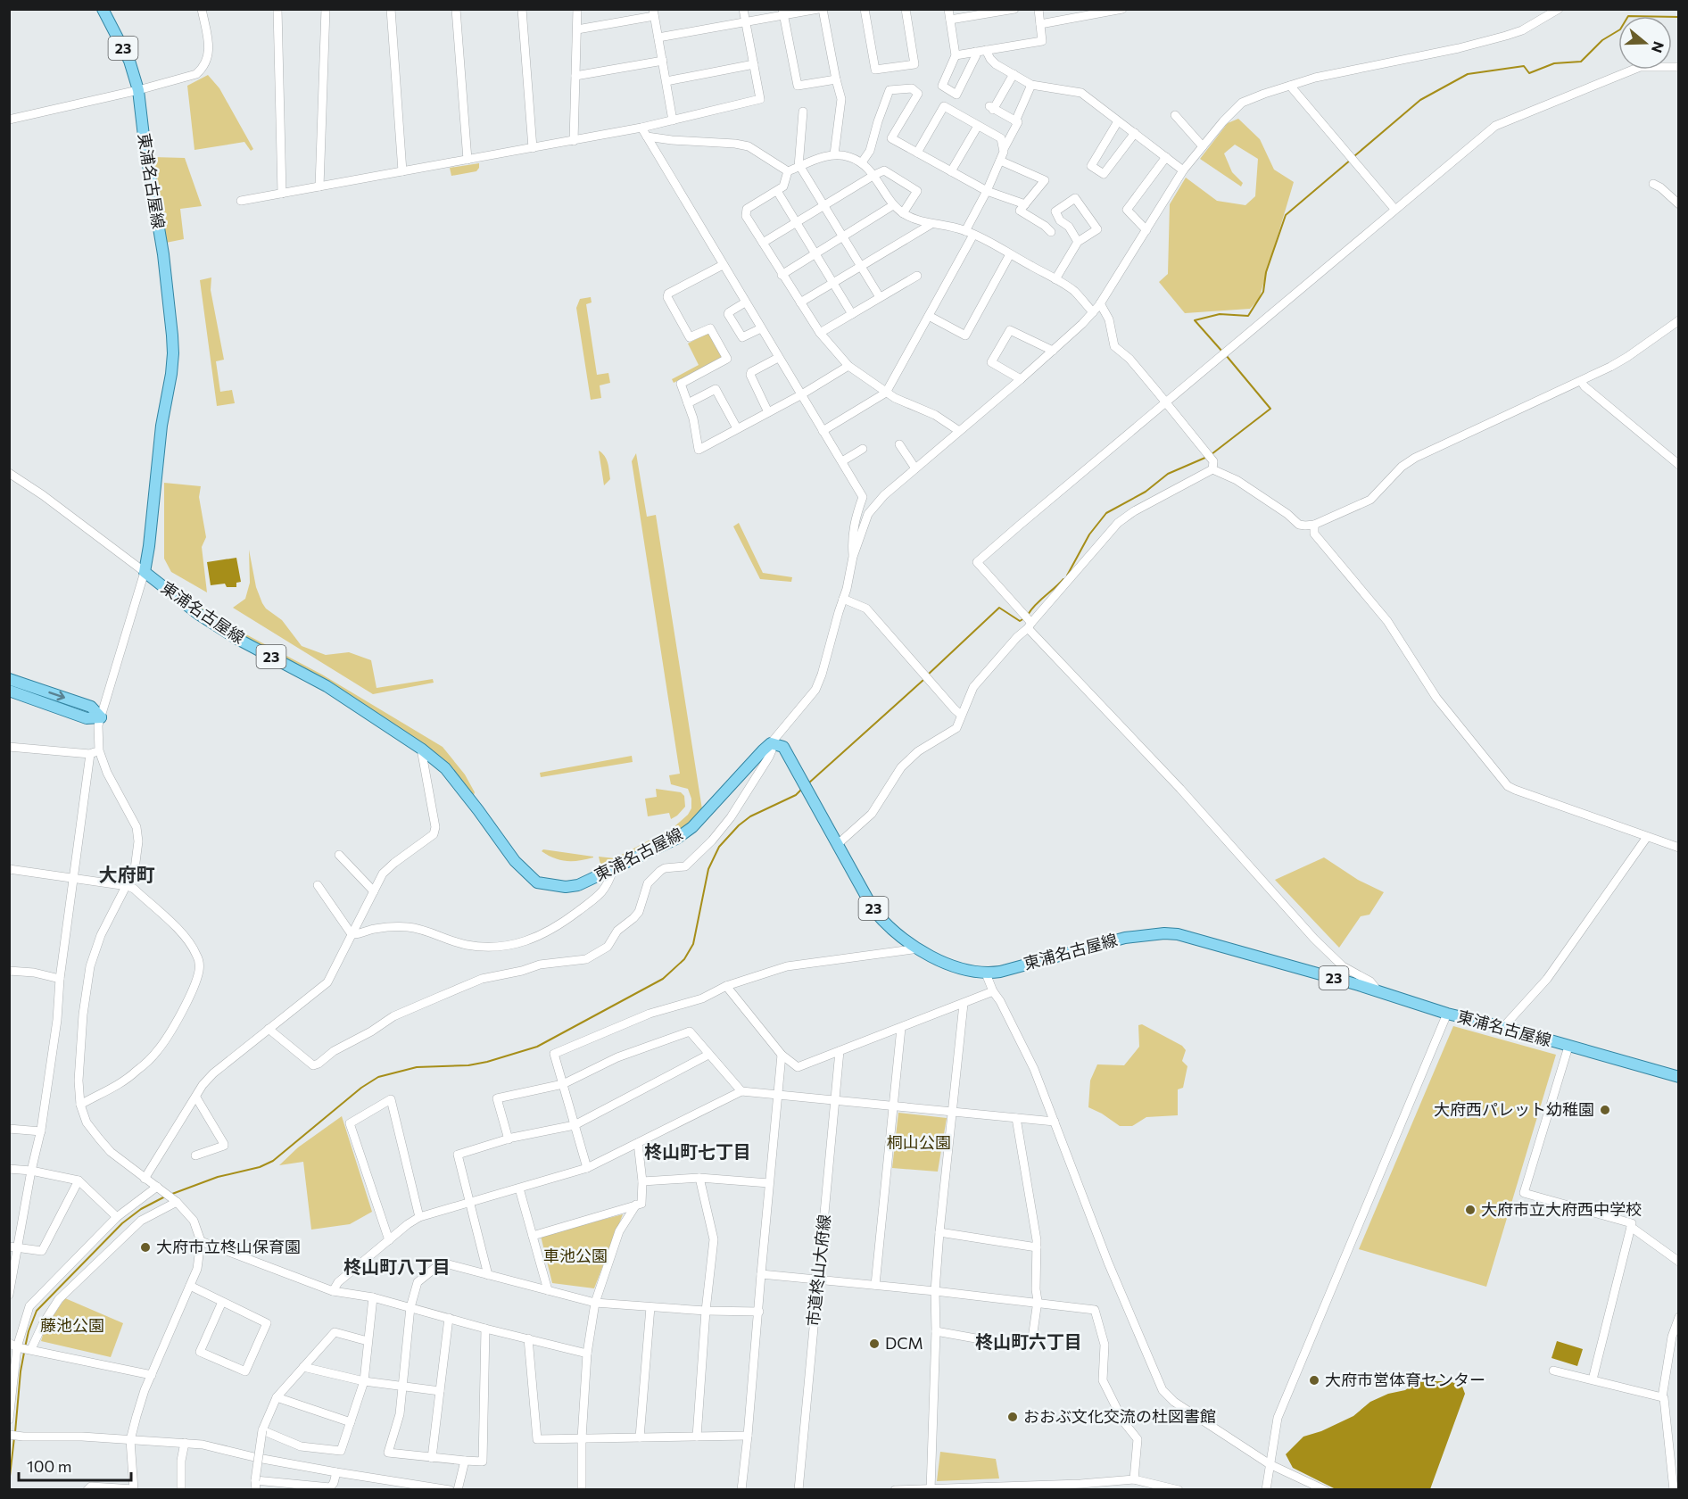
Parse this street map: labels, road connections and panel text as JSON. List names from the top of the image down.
{
  "streets": {
    "main road": ["23", "東浦名古屋線"],
    "street": ["市道柊山大府線"]
  },
  "districts": [
    "大府町",
    "柊山町七丁目",
    "柊山町八丁目",
    "柊山町六丁目"
  ],
  "parks": ["桐山公園", "車池公園", "藤池公園"],
  "places": [
    "大府西パレット幼稚園",
    "大府市立大府西中学校",
    "大府市立柊山保育園",
    "DCM",
    "大府市営体育センター",
    "おおぶ文化交流の杜図書館"
  ],
  "scale_bar": "100 m",
  "north": "right"
}
